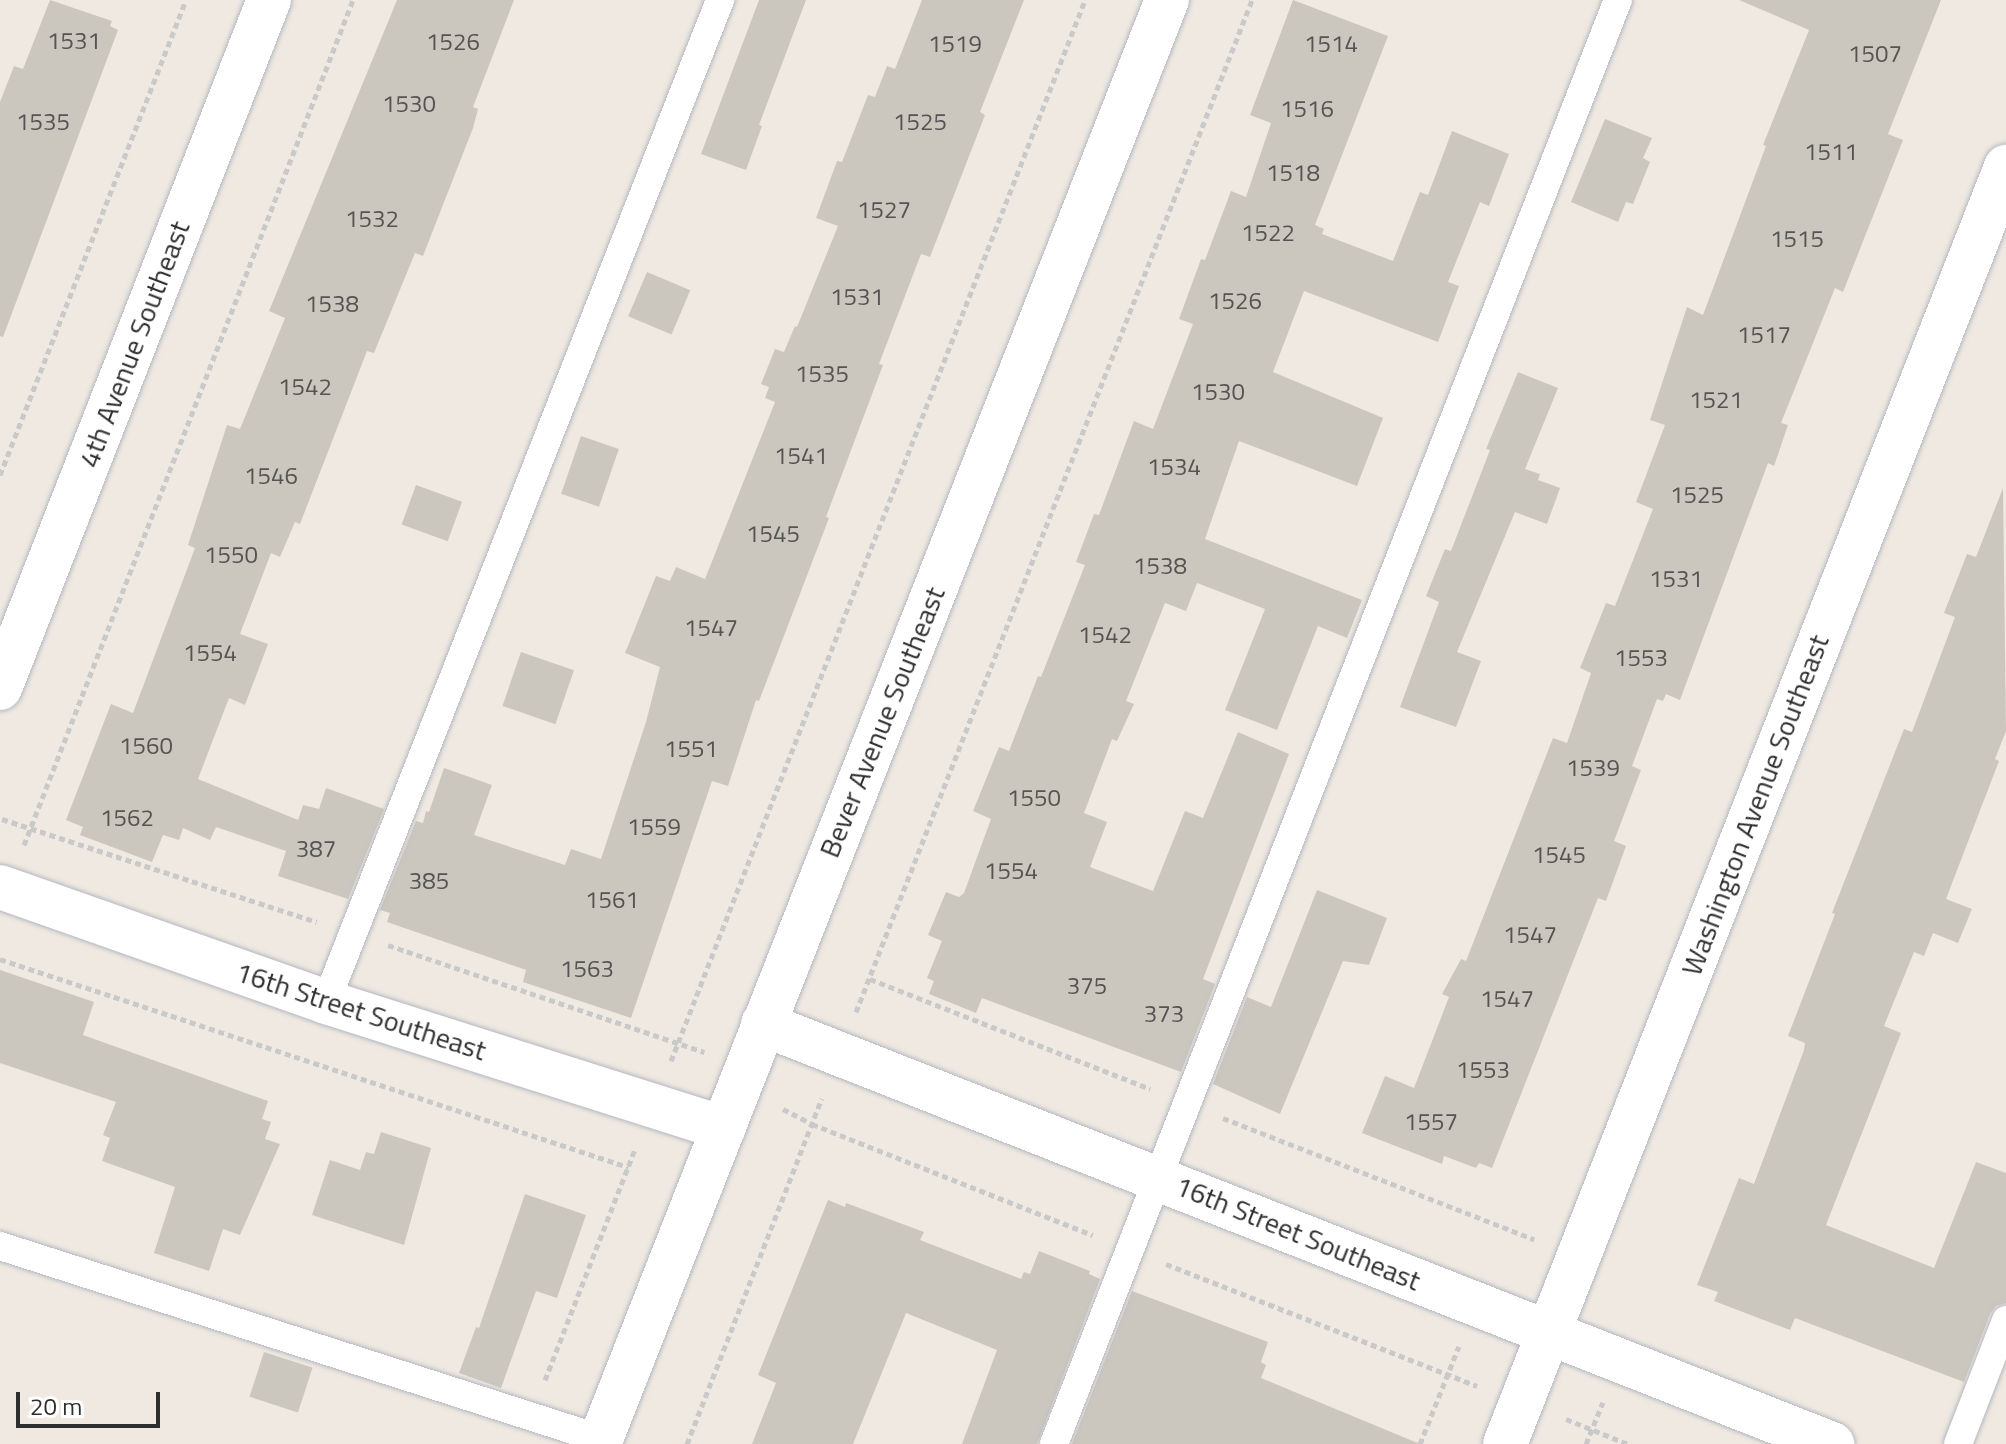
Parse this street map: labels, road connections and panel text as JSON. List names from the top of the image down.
{
  "streets": {
    "street": [
      "4th Avenue Southeast",
      "Bever Avenue Southeast",
      "Washington Avenue Southeast",
      "16th Street Southeast"
    ]
  },
  "crossings": [
    ["Bever Avenue Southeast", "16th Street Southeast"],
    ["Washington Avenue Southeast", "16th Street Southeast"]
  ],
  "house_numbers": [
    "1531",
    "1526",
    "1519",
    "1514",
    "1507",
    "1530",
    "1516",
    "1535",
    "1525",
    "1511",
    "1518",
    "1527",
    "1532",
    "1522",
    "1515",
    "1531",
    "1526",
    "1538",
    "1517",
    "1535",
    "1542",
    "1530",
    "1521",
    "1541",
    "1534",
    "1546",
    "1525",
    "1545",
    "1550",
    "1538",
    "1531",
    "1547",
    "1542",
    "1554",
    "1553",
    "1560",
    "1551",
    "1539",
    "1550",
    "1562",
    "1559",
    "387",
    "1545",
    "1554",
    "385",
    "1561",
    "1547",
    "1563",
    "375",
    "1547",
    "373",
    "1553",
    "1557"
  ],
  "scale_bar": "20 m"
}
